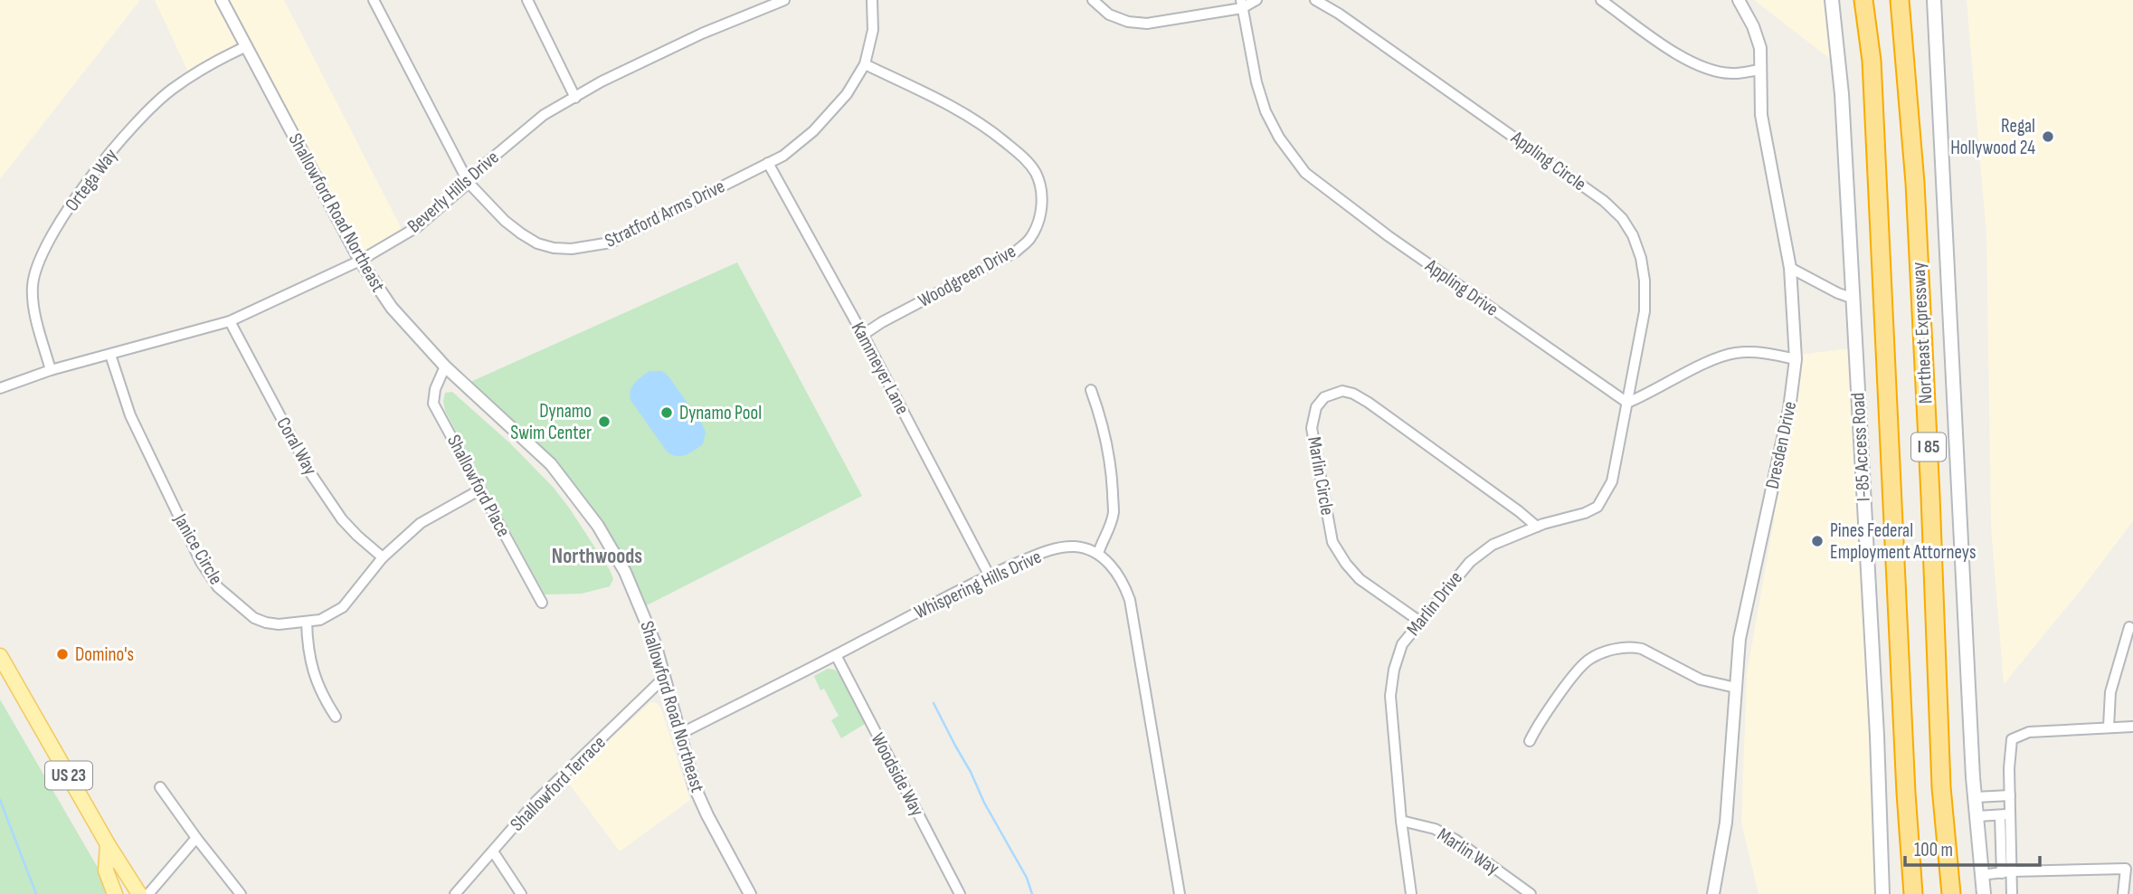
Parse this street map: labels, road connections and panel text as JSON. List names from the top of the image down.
{
  "streets": {
    "highway": ["Northeast Expressway", "I 85"],
    "main road": ["I-85 Access Road", "US 23"],
    "street": [
      "Appling Circle",
      "Ortega Way",
      "Beverly Hills Drive",
      "Shallowford Road Northeast",
      "Stratford Arms Drive",
      "Woodgreen Drive",
      "Appling Drive",
      "Kammeyer Lane",
      "Dresden Drive",
      "Coral Way",
      "Marlin Circle",
      "Shallowford Place",
      "Janice Circle",
      "Whispering Hills Drive",
      "Marlin Drive",
      "Woodside Way",
      "Shallowford Terrace",
      "Marlin Way"
    ]
  },
  "crossings": [
    ["Appling Circle", "Appling Drive"],
    ["Appling Circle", "Marlin Drive"],
    ["Ortega Way", "Beverly Hills Drive"],
    ["Ortega Way", "Shallowford Road Northeast"],
    ["Beverly Hills Drive", "Shallowford Road Northeast"],
    ["Beverly Hills Drive", "Stratford Arms Drive"],
    ["Beverly Hills Drive", "Coral Way"],
    ["Beverly Hills Drive", "Janice Circle"],
    ["Shallowford Road Northeast", "Shallowford Place"],
    ["Shallowford Road Northeast", "Whispering Hills Drive"],
    ["Shallowford Road Northeast", "Shallowford Terrace"],
    ["Stratford Arms Drive", "Woodgreen Drive"],
    ["Stratford Arms Drive", "Kammeyer Lane"],
    ["Woodgreen Drive", "Kammeyer Lane"],
    ["Appling Drive", "Marlin Drive"],
    ["Kammeyer Lane", "Whispering Hills Drive"],
    ["Coral Way", "Janice Circle"],
    ["Marlin Circle", "Marlin Drive"],
    ["Shallowford Place", "Janice Circle"],
    ["Whispering Hills Drive", "Woodside Way"],
    ["Marlin Drive", "Marlin Way"]
  ],
  "districts": ["Northwoods"],
  "places": [
    "Regal Hollywood 24",
    "Dynamo Pool",
    "Dynamo Swim Center",
    "Pines Federal Employment Attorneys",
    "Domino's"
  ],
  "scale_bar": "100 m"
}
